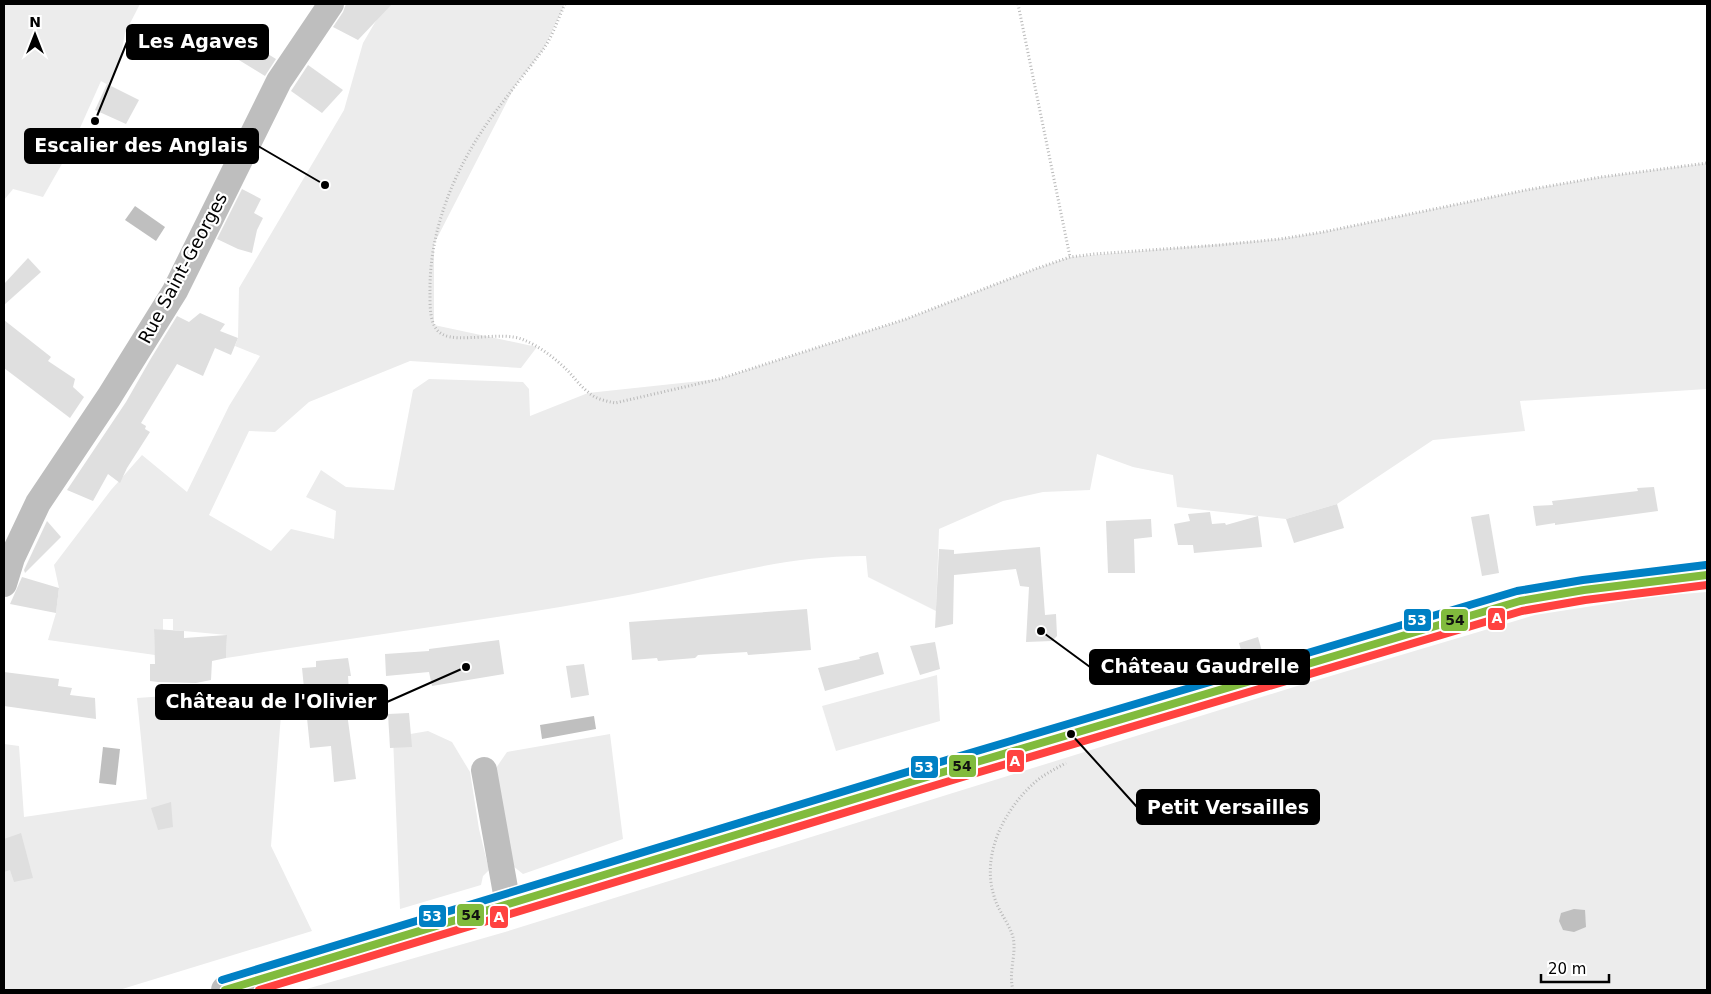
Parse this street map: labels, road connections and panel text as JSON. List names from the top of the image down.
{
  "streets": {
    "street": ["Rue Saint-Georges"]
  },
  "places": [
    "Les Agaves",
    "Escalier des Anglais",
    "Château Gaudrelle",
    "Château de l'Olivier",
    "Petit Versailles"
  ],
  "lines": ["transit line 53", "transit line 54", "transit line A"],
  "scale_bar": "20 m",
  "north": "top"
}
